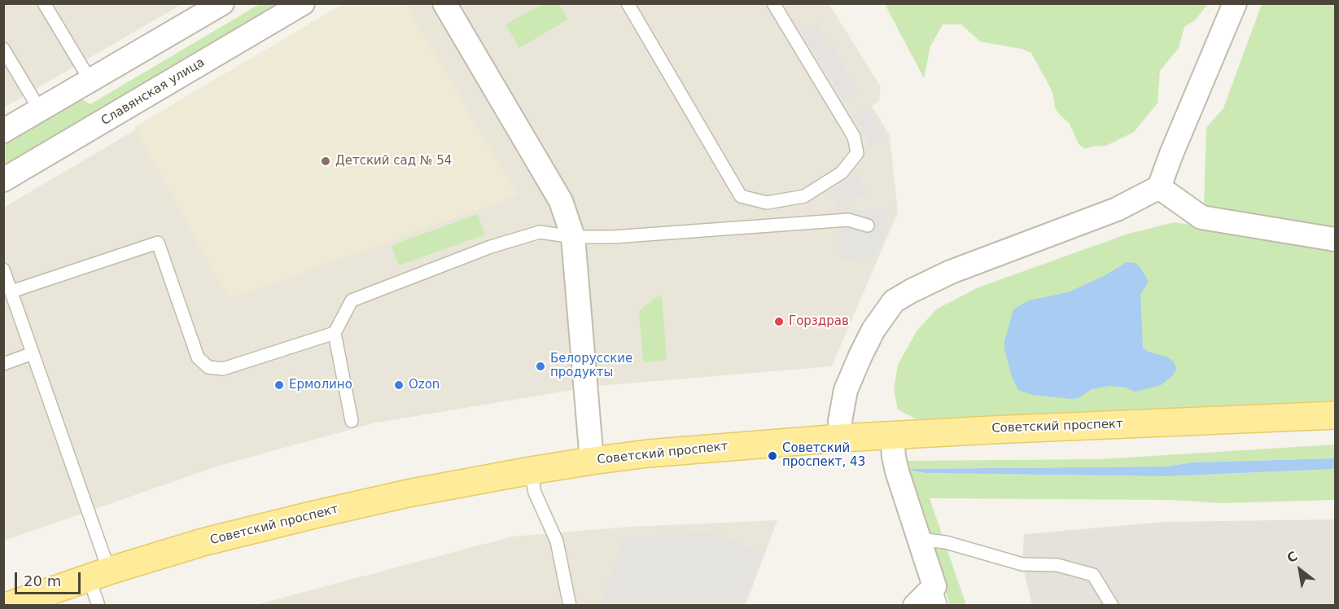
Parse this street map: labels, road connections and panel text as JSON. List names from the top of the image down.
{
  "streets": {
    "main road": ["Советский проспект"],
    "street": ["Славянская улица"]
  },
  "places": [
    "Детский сад № 54",
    "Горздрав",
    "Белорусские продукты",
    "Ермолино",
    "Ozon",
    "Советский проспект, 43"
  ],
  "scale_bar": "20 m",
  "north": "top left"
}
